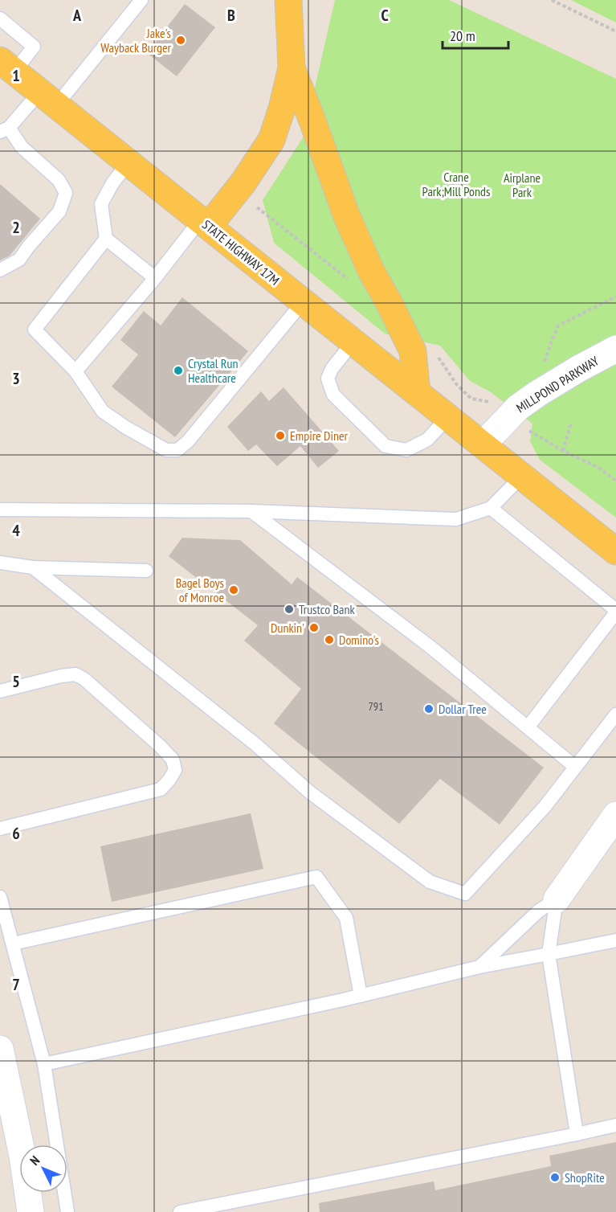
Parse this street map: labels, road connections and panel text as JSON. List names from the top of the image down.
{
  "streets": {
    "main road": ["STATE HIGHWAY 17M"],
    "street": ["MILLPOND PARKWAY"]
  },
  "crossings": [
    ["STATE HIGHWAY 17M", "MILLPOND PARKWAY"]
  ],
  "parks": ["Crane Park;Mill Ponds", "Airplane Park"],
  "places": [
    "Jake's Wayback Burger",
    "Crystal Run Healthcare",
    "Empire Diner",
    "Bagel Boys of Monroe",
    "Trustco Bank",
    "Dunkin'",
    "Domino's",
    "Dollar Tree",
    "ShopRite"
  ],
  "house_numbers": ["791"],
  "scale_bar": "20 m",
  "north": "top left",
  "grid": {
    "columns": ["A", "B", "C"],
    "rows": [
      "1",
      "2",
      "3",
      "4",
      "5",
      "6",
      "7"
    ]
  }
}
